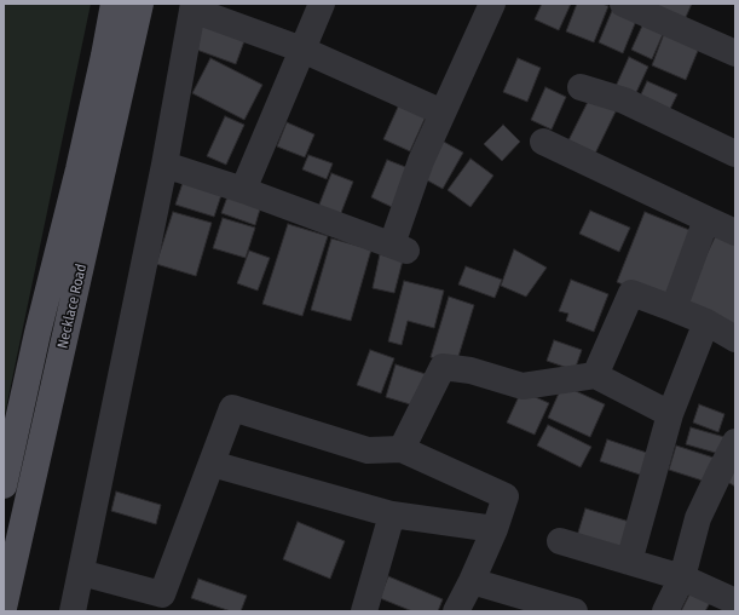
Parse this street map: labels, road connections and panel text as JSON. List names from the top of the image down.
{
  "streets": {
    "main road": ["Necklace Road"]
  }
}
